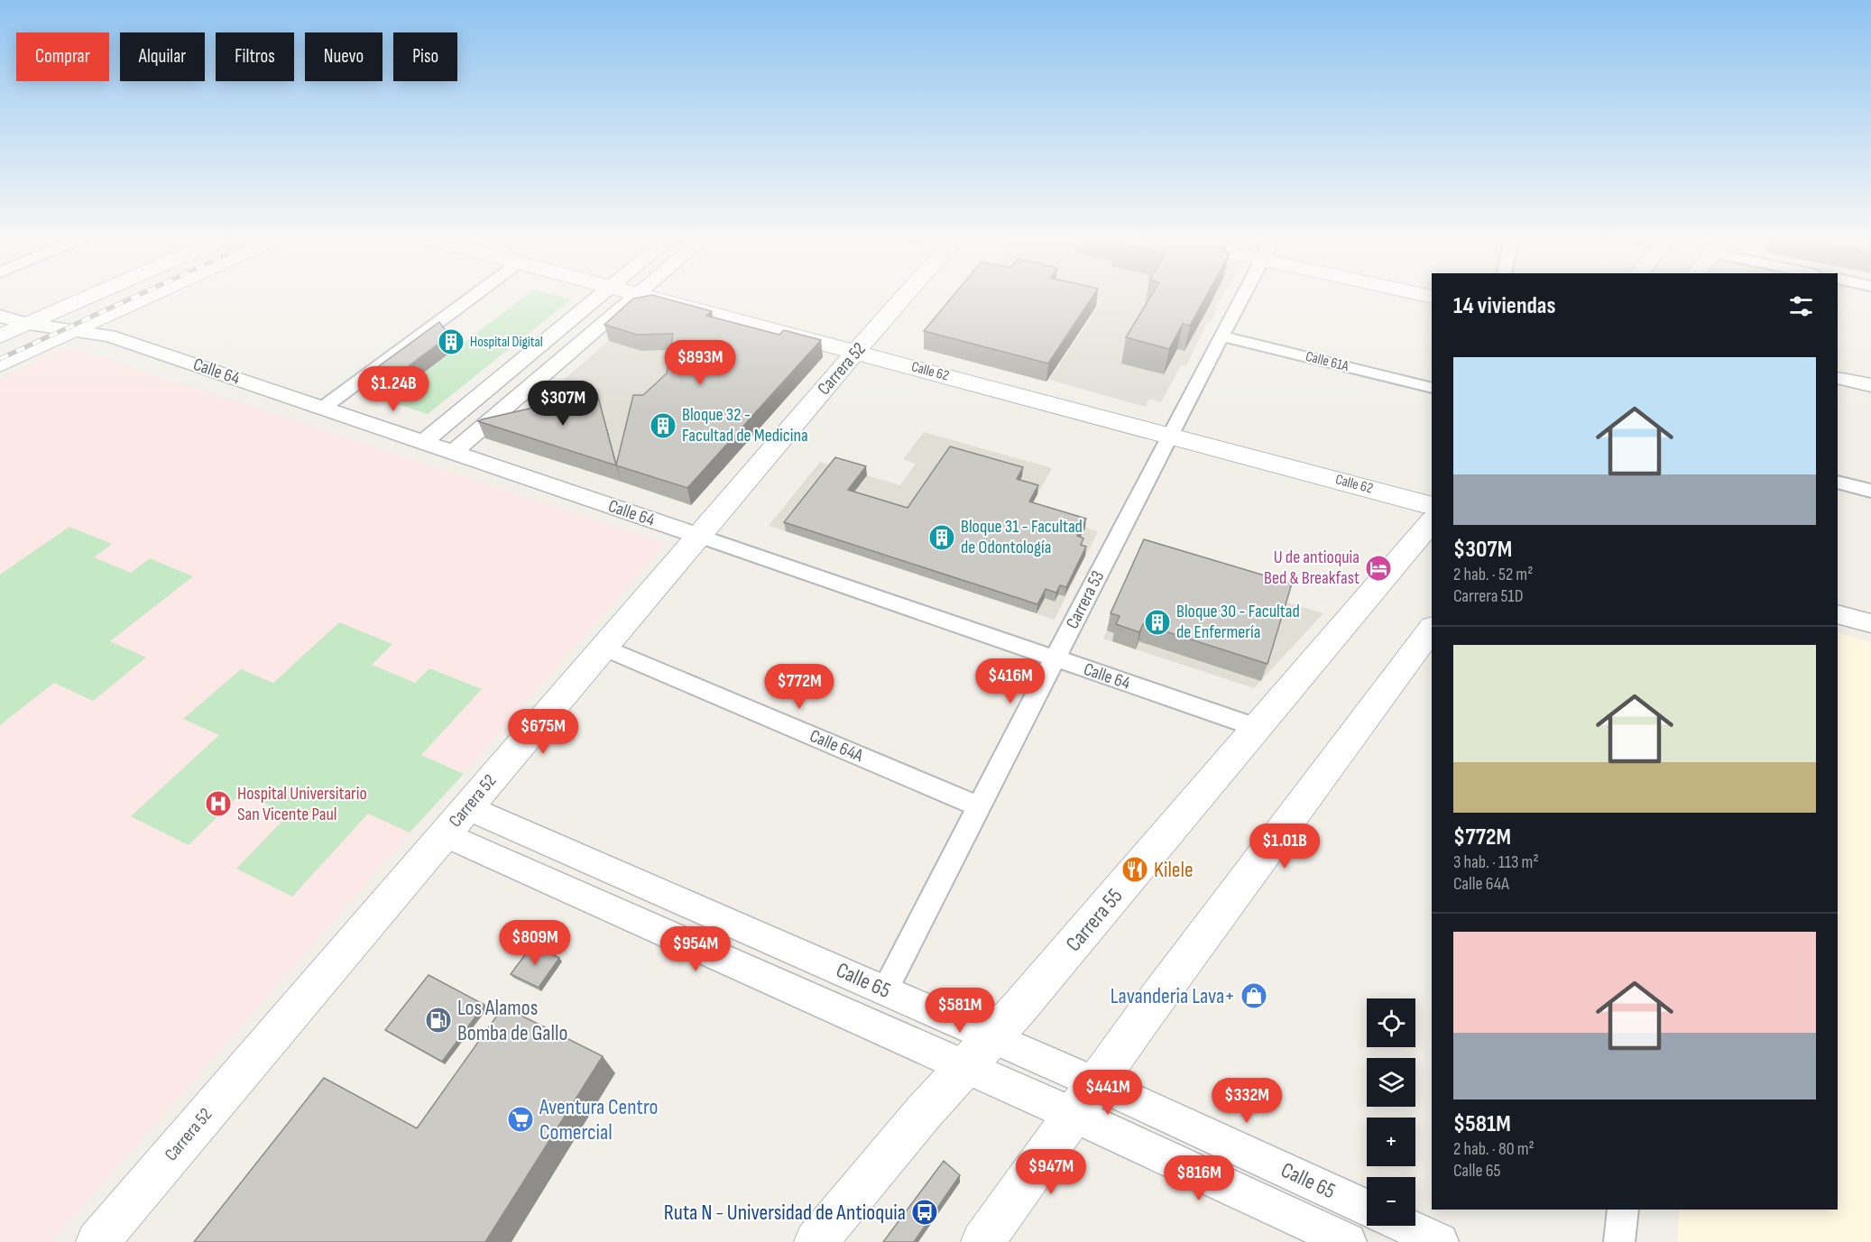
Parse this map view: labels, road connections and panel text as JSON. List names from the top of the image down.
{
  "streets": {
    "main road": ["Carrera 52", "Calle 62", "Carrera 55"],
    "street": [
      "Calle 61A",
      "Calle 64",
      "Carrera 53",
      "Calle 64A",
      "Calle 65"
    ]
  },
  "crossings": [
    ["Calle 61A", "Carrera 53"],
    ["Carrera 52", "Calle 64"],
    ["Carrera 52", "Calle 62"],
    ["Carrera 52", "Calle 64A"],
    ["Carrera 52", "Calle 65"],
    ["Calle 64", "Carrera 53"],
    ["Calle 64", "Carrera 55"],
    ["Calle 62", "Carrera 53"],
    ["Carrera 53", "Calle 64A"],
    ["Carrera 53", "Calle 65"],
    ["Carrera 55", "Calle 65"]
  ],
  "places": {
    "building": [
      "Hospital Digital",
      "Bloque 32 - Facultad de Medicina",
      "Bloque 31 - Facultad de Odontología",
      "Bloque 30 - Facultad de Enfermería"
    ],
    "hotel": ["U de antioquia Bed & Breakfast"],
    "hospital": ["Hospital Universitario San Vicente Paul"],
    "restaurant": ["Kilele"],
    "shop": ["Lavanderia Lava+"],
    "fuel station": ["Los Alamos Bomba de Gallo"],
    "supermarket": ["Aventura Centro Comercial"],
    "bus stop": ["Ruta N - Universidad de Antioquia"]
  },
  "page": {
    "chip": [
      "Comprar",
      "Alquilar",
      "Filtros",
      "Nuevo",
      "Piso"
    ],
    "heading": "14 viviendas",
    "list": [
      {
        "name": "$307M",
        "note": "2 hab. · 52 m² · Carrera 51D"
      },
      {
        "name": "$772M",
        "note": "3 hab. · 113 m² · Calle 64A"
      },
      {
        "name": "$581M",
        "note": "2 hab. · 80 m² · Calle 65"
      }
    ],
    "price": [
      "$893M",
      "$1.24B",
      "$307M",
      "$416M",
      "$772M",
      "$675M",
      "$1.01B",
      "$809M",
      "$954M",
      "$581M",
      "$441M",
      "$332M",
      "$947M",
      "$816M"
    ],
    "map_buttons": ["+", "−"]
  }
}
